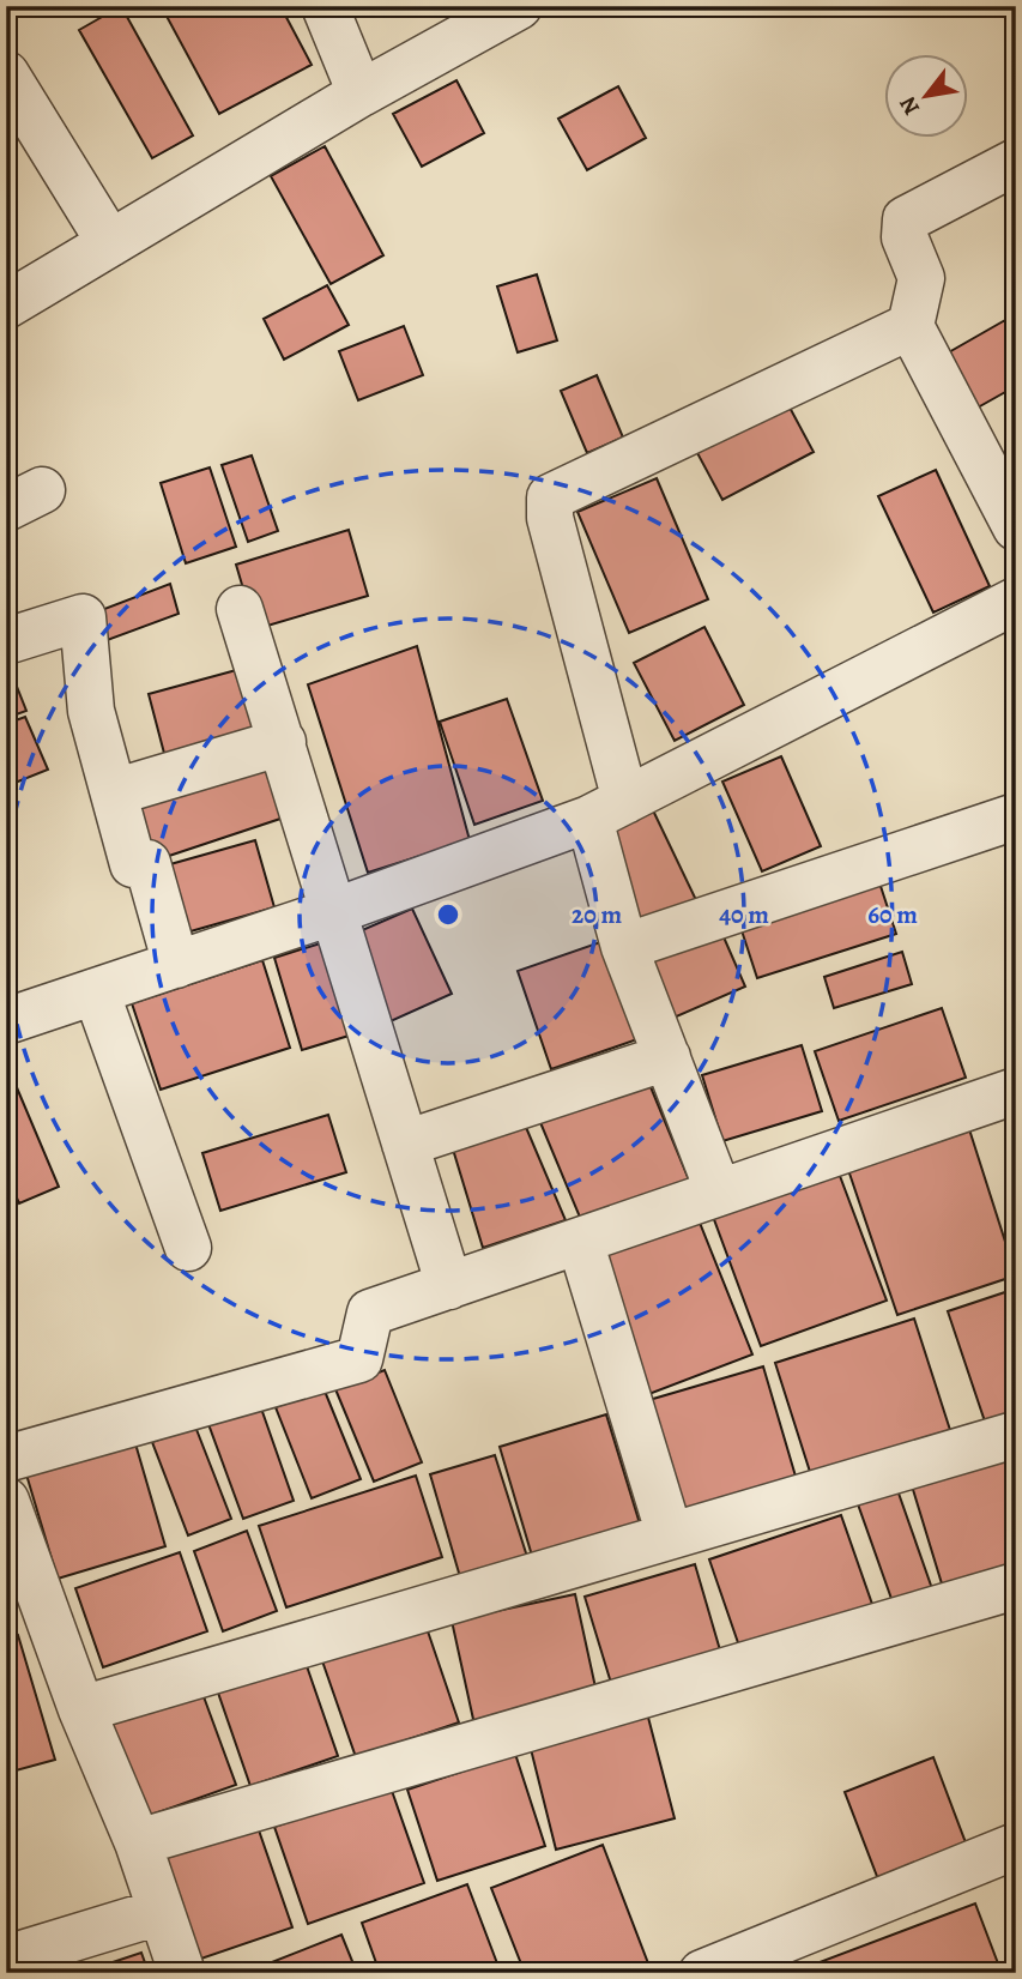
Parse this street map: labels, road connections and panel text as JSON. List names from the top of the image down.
{
  "north": "bottom left",
  "rings": ["20 m", "40 m", "60 m"]
}
